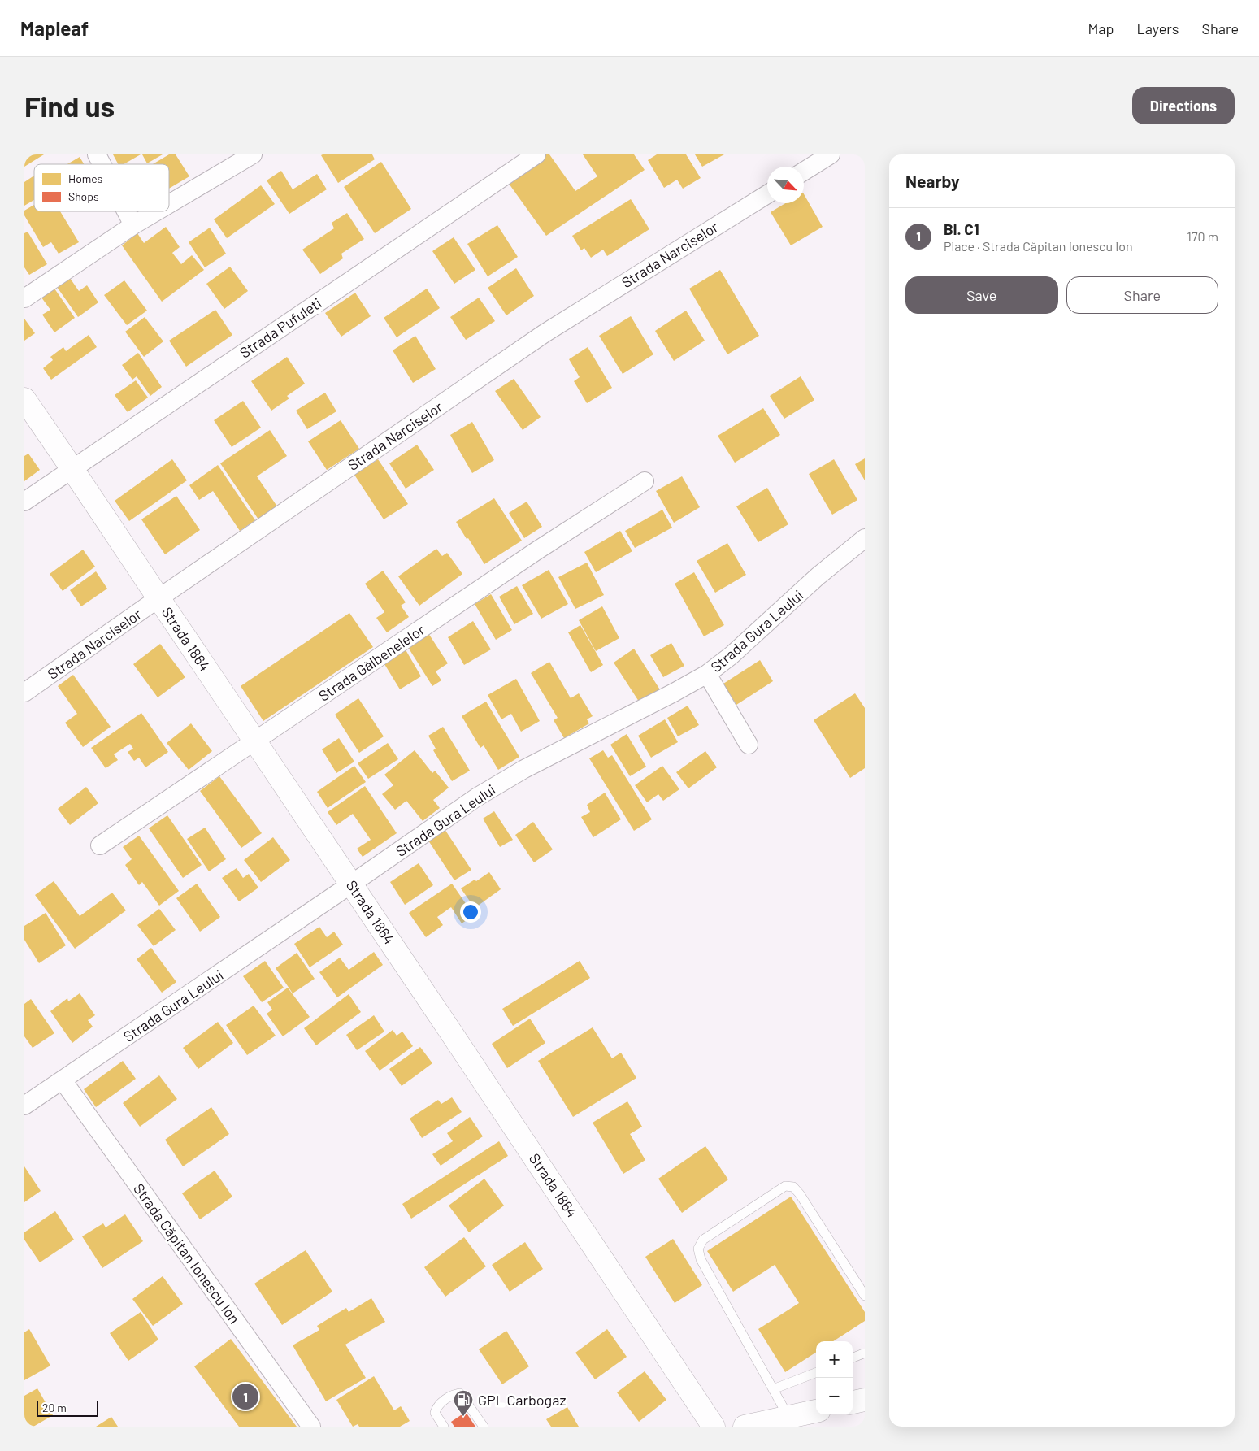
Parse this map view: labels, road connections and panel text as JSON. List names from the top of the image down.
{
  "streets": {
    "street": [
      "Strada Narciselor",
      "Strada Pufuleți",
      "Strada Gura Leului",
      "Strada 1864",
      "Strada Gălbenelelor",
      "Strada Căpitan Ionescu Ion"
    ]
  },
  "crossings": [
    ["Strada Narciselor", "Strada 1864"],
    ["Strada Pufuleți", "Strada 1864"],
    ["Strada Gura Leului", "Strada 1864"],
    ["Strada Gura Leului", "Strada Căpitan Ionescu Ion"],
    ["Strada 1864", "Strada Gălbenelelor"]
  ],
  "places": {
    "fuel station": ["GPL Carbogaz"]
  },
  "legend": ["Homes", "Shops"],
  "scale_bar": "20 m",
  "north": "bottom right",
  "page": {
    "header": "Mapleaf",
    "nav": ["Map", "Layers", "Share"],
    "buttons": [
      "Directions",
      ["Save", "Share"]
    ],
    "title": "Find us",
    "heading": "Nearby",
    "list": [
      {
        "mark": "1",
        "name": "Bl. C1",
        "note": "Place · Strada Căpitan Ionescu Ion",
        "value": "170 m"
      }
    ],
    "map_buttons": ["+", "−"],
    "pins": "1",
    "scale": "20 m"
  }
}
